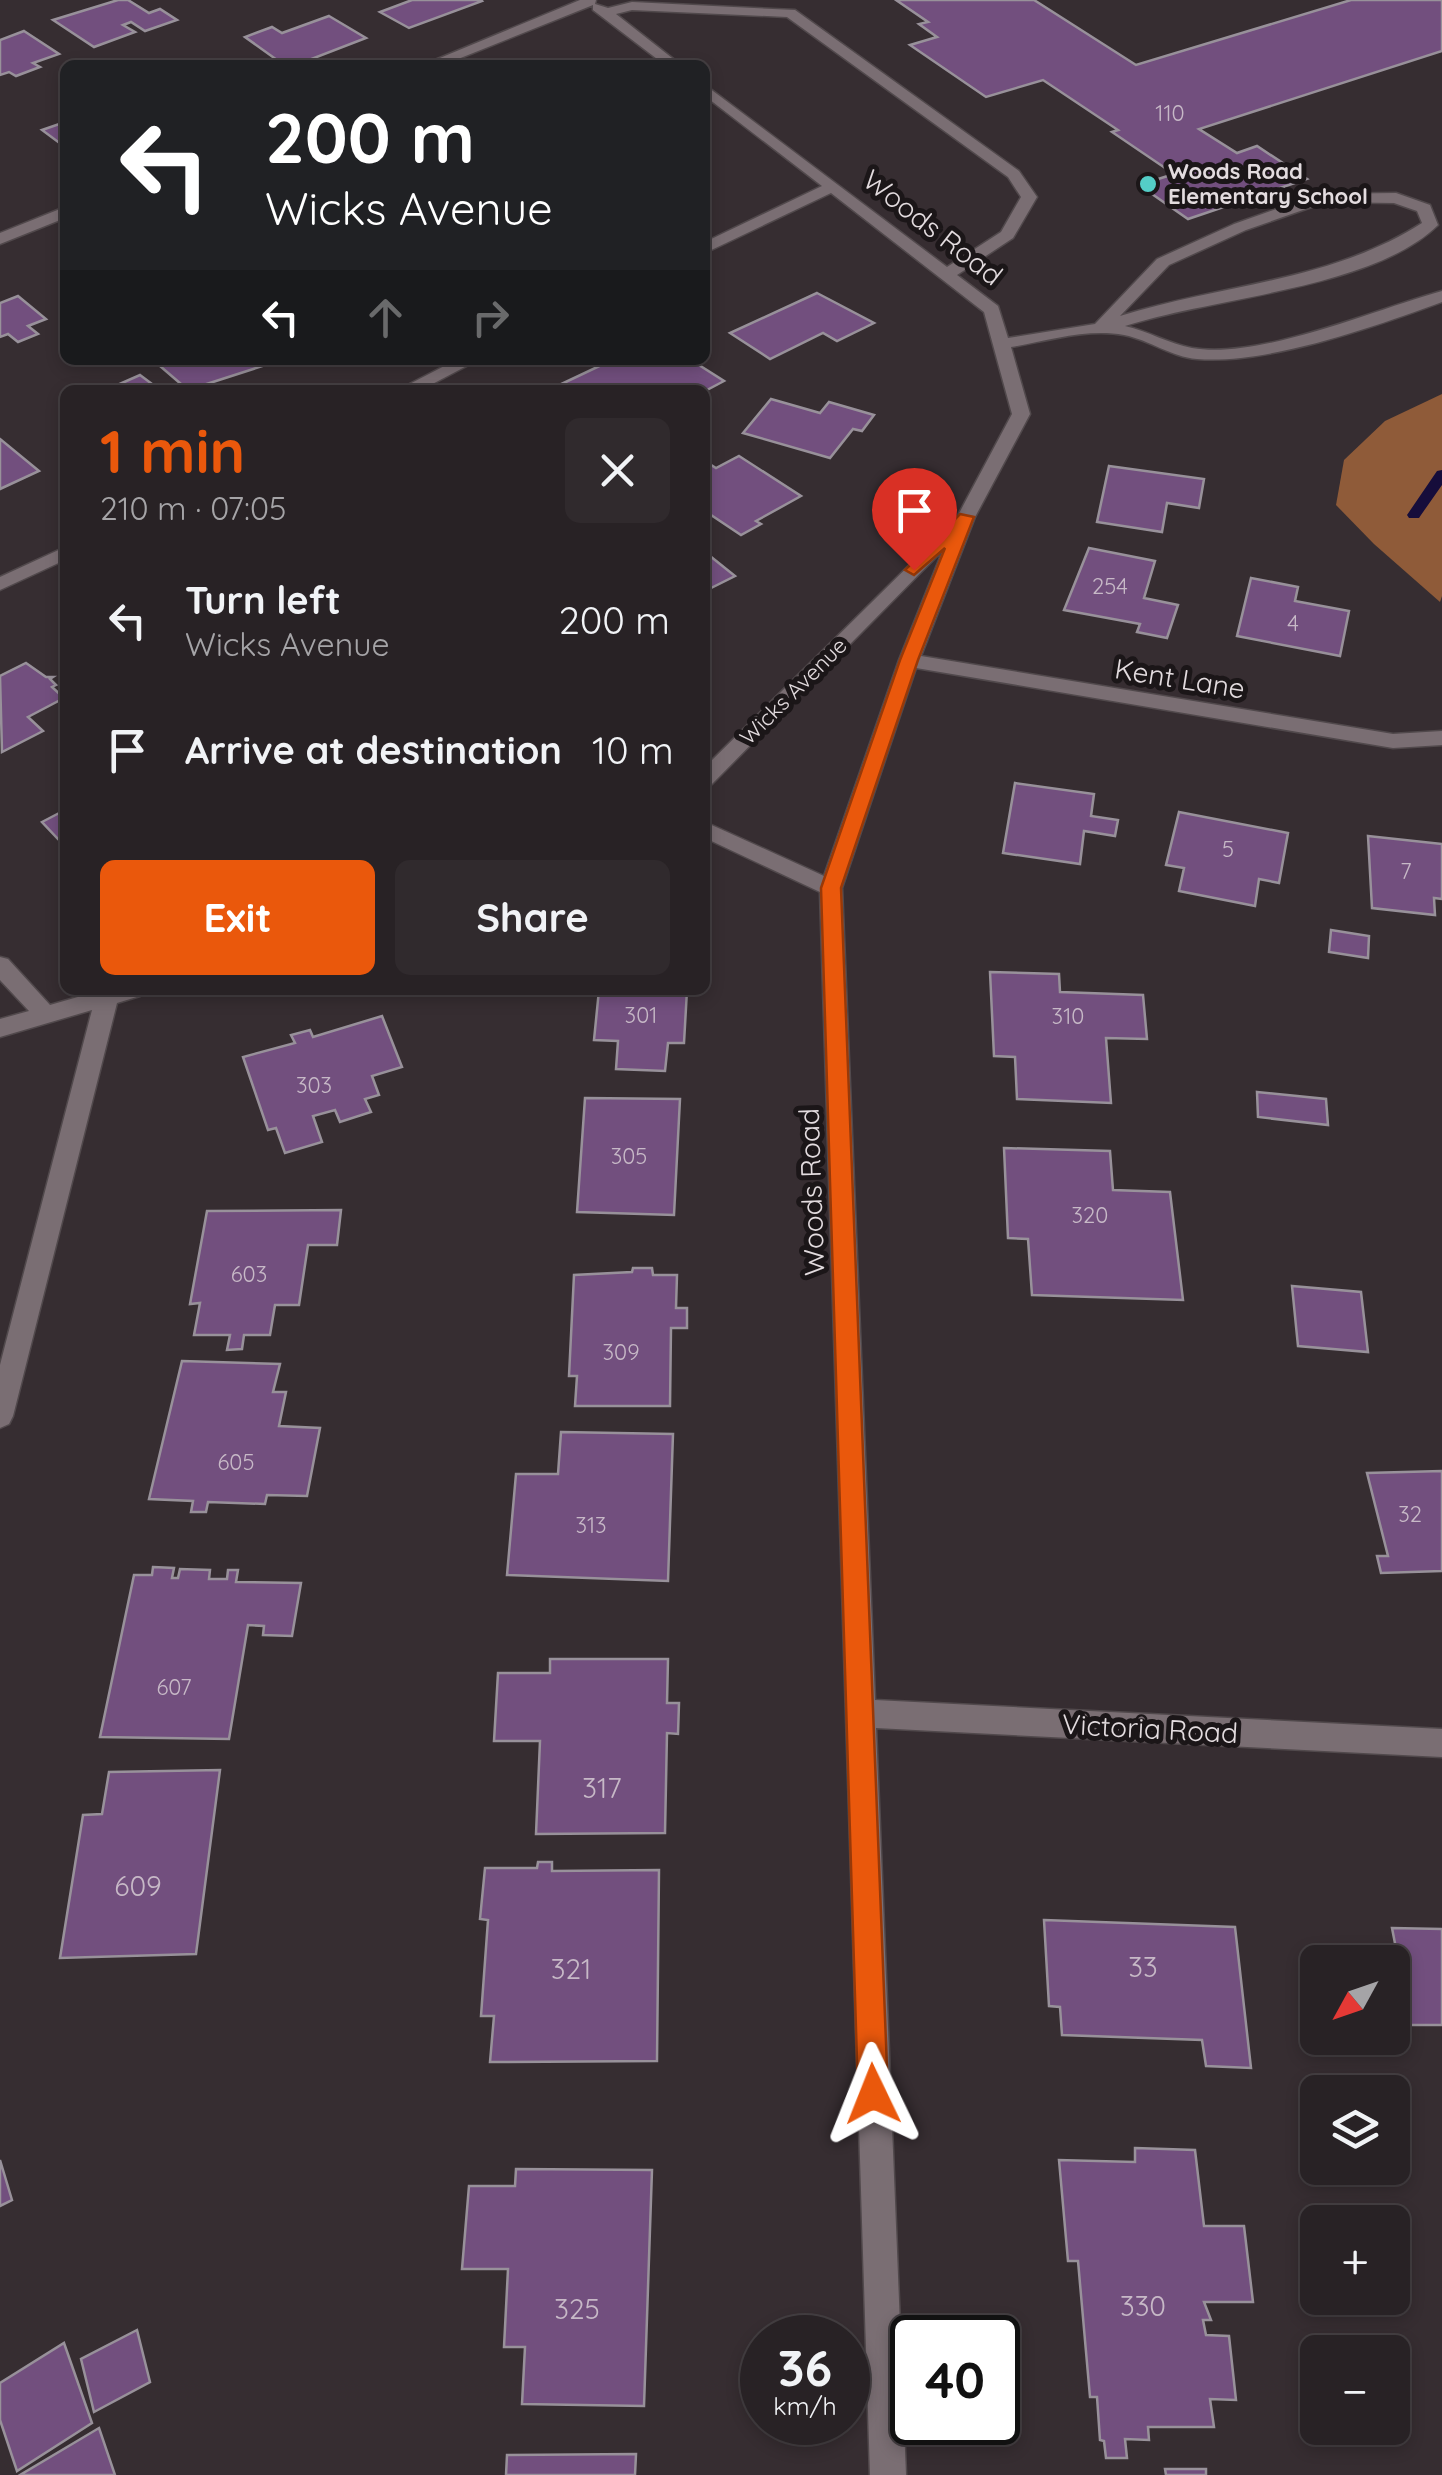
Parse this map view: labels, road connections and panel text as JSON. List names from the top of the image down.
{
  "streets": {
    "street": [
      "Woods Road",
      "Kent Lane",
      "Wicks Avenue",
      "Victoria Road"
    ]
  },
  "crossings": [
    ["Woods Road", "Kent Lane"],
    ["Woods Road", "Wicks Avenue"],
    ["Woods Road", "Victoria Road"]
  ],
  "places": ["Woods Road Elementary School"],
  "house_numbers": [
    "110",
    "254",
    "4",
    "5",
    "7",
    "301",
    "310",
    "303",
    "305",
    "320",
    "603",
    "309",
    "605",
    "32",
    "313",
    "607",
    "317",
    "609",
    "33",
    "321",
    "330",
    "325"
  ],
  "north": "bottom left",
  "page": {
    "turn": ["200 m", "Wicks Avenue"],
    "heading": ["1 min", "210 m · 07:05"],
    "list": [
      {
        "name": "Turn left",
        "note": "Wicks Avenue",
        "value": "200 m"
      },
      {
        "name": "Arrive at destination",
        "value": "10 m"
      }
    ],
    "buttons": ["Exit", "Share"],
    "map_buttons": ["+", "−"],
    "speed": "36 km/h",
    "limit": "40"
  }
}
